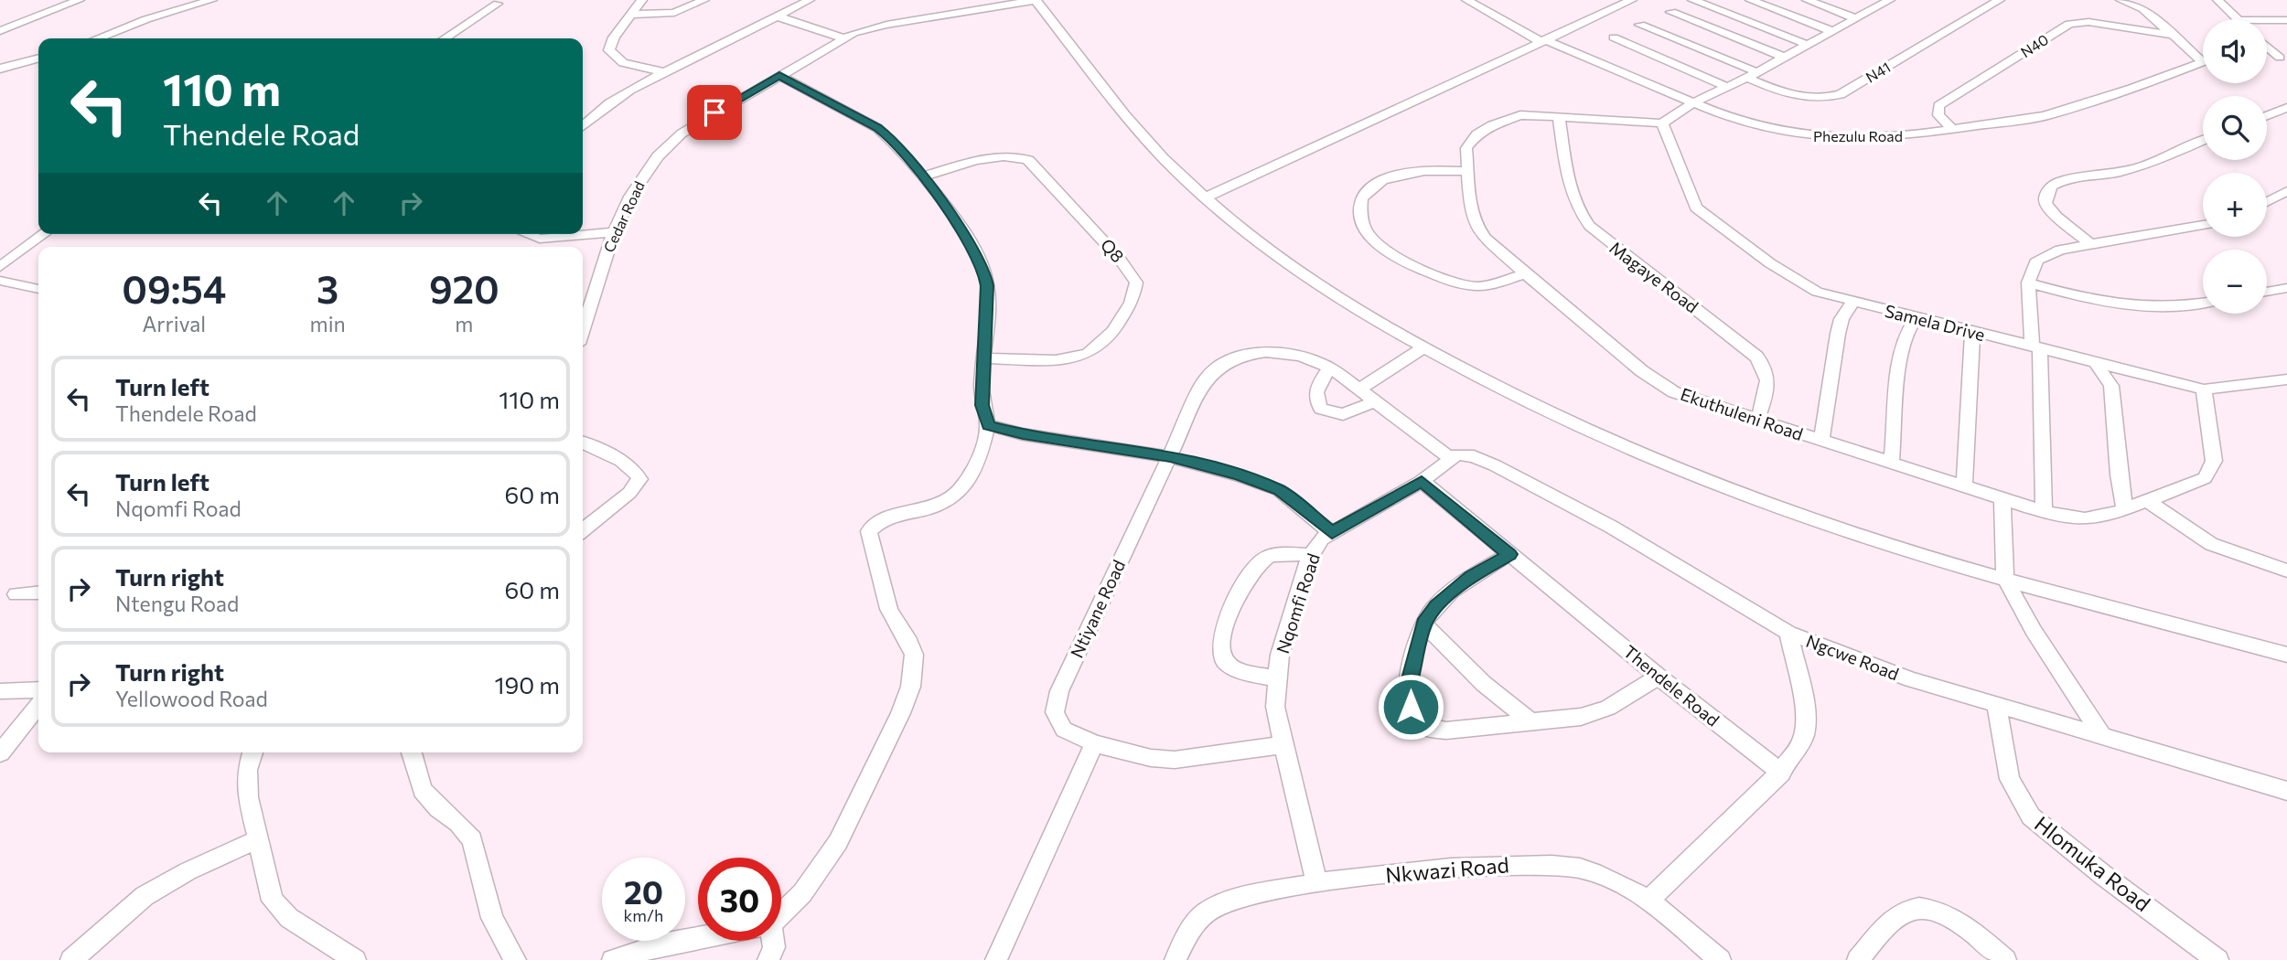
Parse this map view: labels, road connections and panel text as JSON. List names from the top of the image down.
{
  "streets": {
    "street": [
      "N40",
      "N41",
      "Phezulu Road",
      "Cedar Road",
      "Q8",
      "Magaye Road",
      "Samela Drive",
      "Ekuthuleni Road",
      "Nqomfi Road",
      "Ntiyane Road",
      "Ngcwe Road",
      "Thendele Road",
      "Hlomuka Road",
      "Nkwazi Road"
    ]
  },
  "crossings": [
    ["N40", "Phezulu Road"],
    ["Magaye Road", "Ekuthuleni Road"],
    ["Samela Drive", "Ekuthuleni Road"],
    ["Nqomfi Road", "Ntiyane Road"],
    ["Nqomfi Road", "Ngcwe Road"],
    ["Nqomfi Road", "Thendele Road"],
    ["Nqomfi Road", "Nkwazi Road"],
    ["Ngcwe Road", "Hlomuka Road"]
  ],
  "page": {
    "map_buttons": ["+", "−"],
    "turn": ["110 m", "Thendele Road"],
    "eta": [
      "09:54",
      "Arrival",
      "3",
      "min",
      "920",
      "m"
    ],
    "list": [
      {
        "name": "Turn left",
        "note": "Thendele Road",
        "value": "110 m"
      },
      {
        "name": "Turn left",
        "note": "Nqomfi Road",
        "value": "60 m"
      },
      {
        "name": "Turn right",
        "note": "Ntengu Road",
        "value": "60 m"
      },
      {
        "name": "Turn right",
        "note": "Yellowood Road",
        "value": "190 m"
      }
    ],
    "speed": "20 km/h",
    "limit": "30"
  }
}
